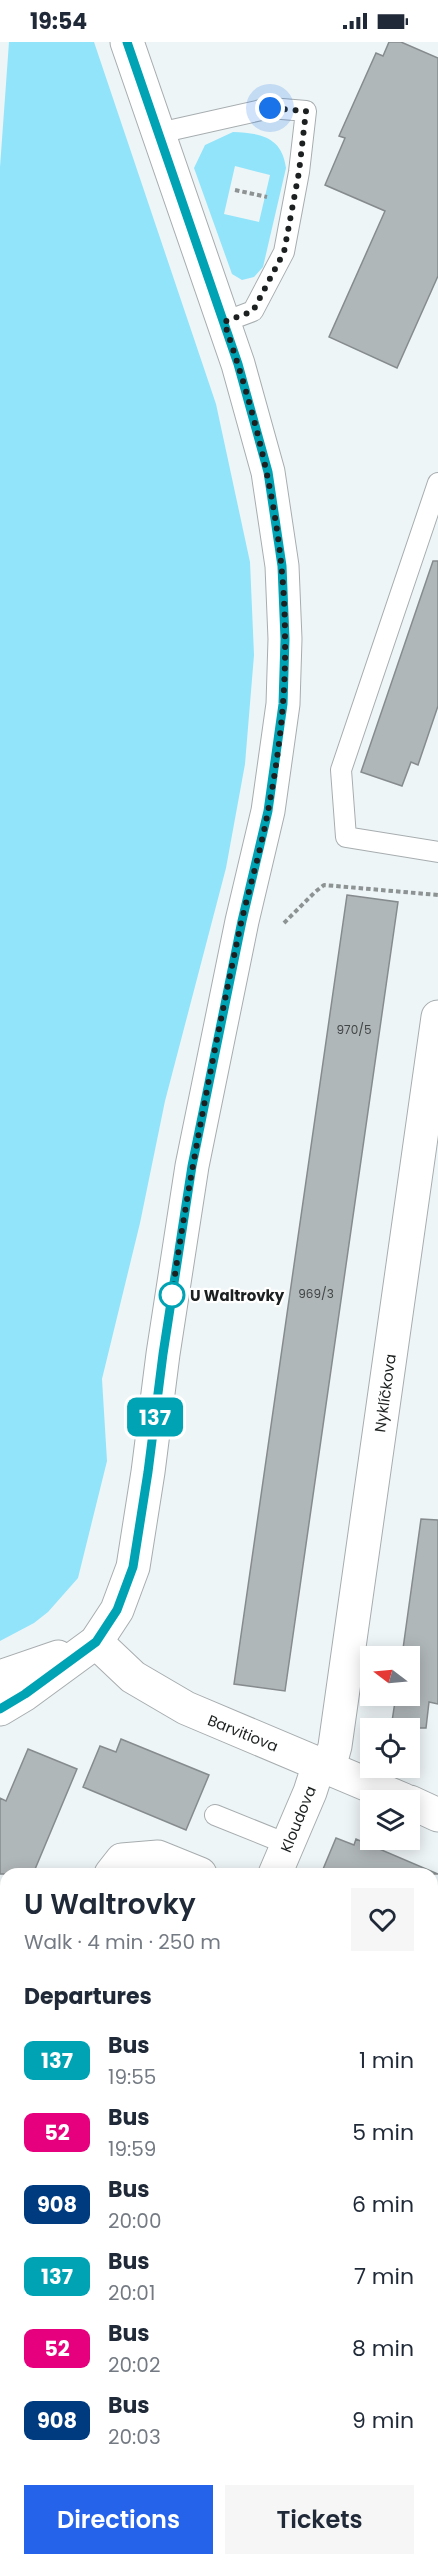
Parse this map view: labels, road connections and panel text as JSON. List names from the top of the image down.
{
  "streets": {
    "street": ["Nyklíčkova", "Barvitiova", "Kloudova"]
  },
  "crossings": [
    ["Nyklíčkova", "Barvitiova"],
    ["Nyklíčkova", "Kloudova"],
    ["Barvitiova", "Kloudova"]
  ],
  "places": ["U Waltrovky"],
  "lines": ["bus line 137"],
  "house_numbers": ["970/5", "969/3"],
  "north": "left",
  "page": {
    "status": "19:54",
    "on_map": "137",
    "heading": [
      ["U Waltrovky", "Walk · 4 min · 250 m"],
      "Departures"
    ],
    "list": [
      {
        "mark": "137",
        "name": "Bus",
        "note": "19:55",
        "value": "1 min"
      },
      {
        "mark": "52",
        "name": "Bus",
        "note": "19:59",
        "value": "5 min"
      },
      {
        "mark": "908",
        "name": "Bus",
        "note": "20:00",
        "value": "6 min"
      },
      {
        "mark": "137",
        "name": "Bus",
        "note": "20:01",
        "value": "7 min"
      },
      {
        "mark": "52",
        "name": "Bus",
        "note": "20:02",
        "value": "8 min"
      },
      {
        "mark": "908",
        "name": "Bus",
        "note": "20:03",
        "value": "9 min"
      }
    ],
    "buttons": ["Directions", "Tickets"]
  }
}
